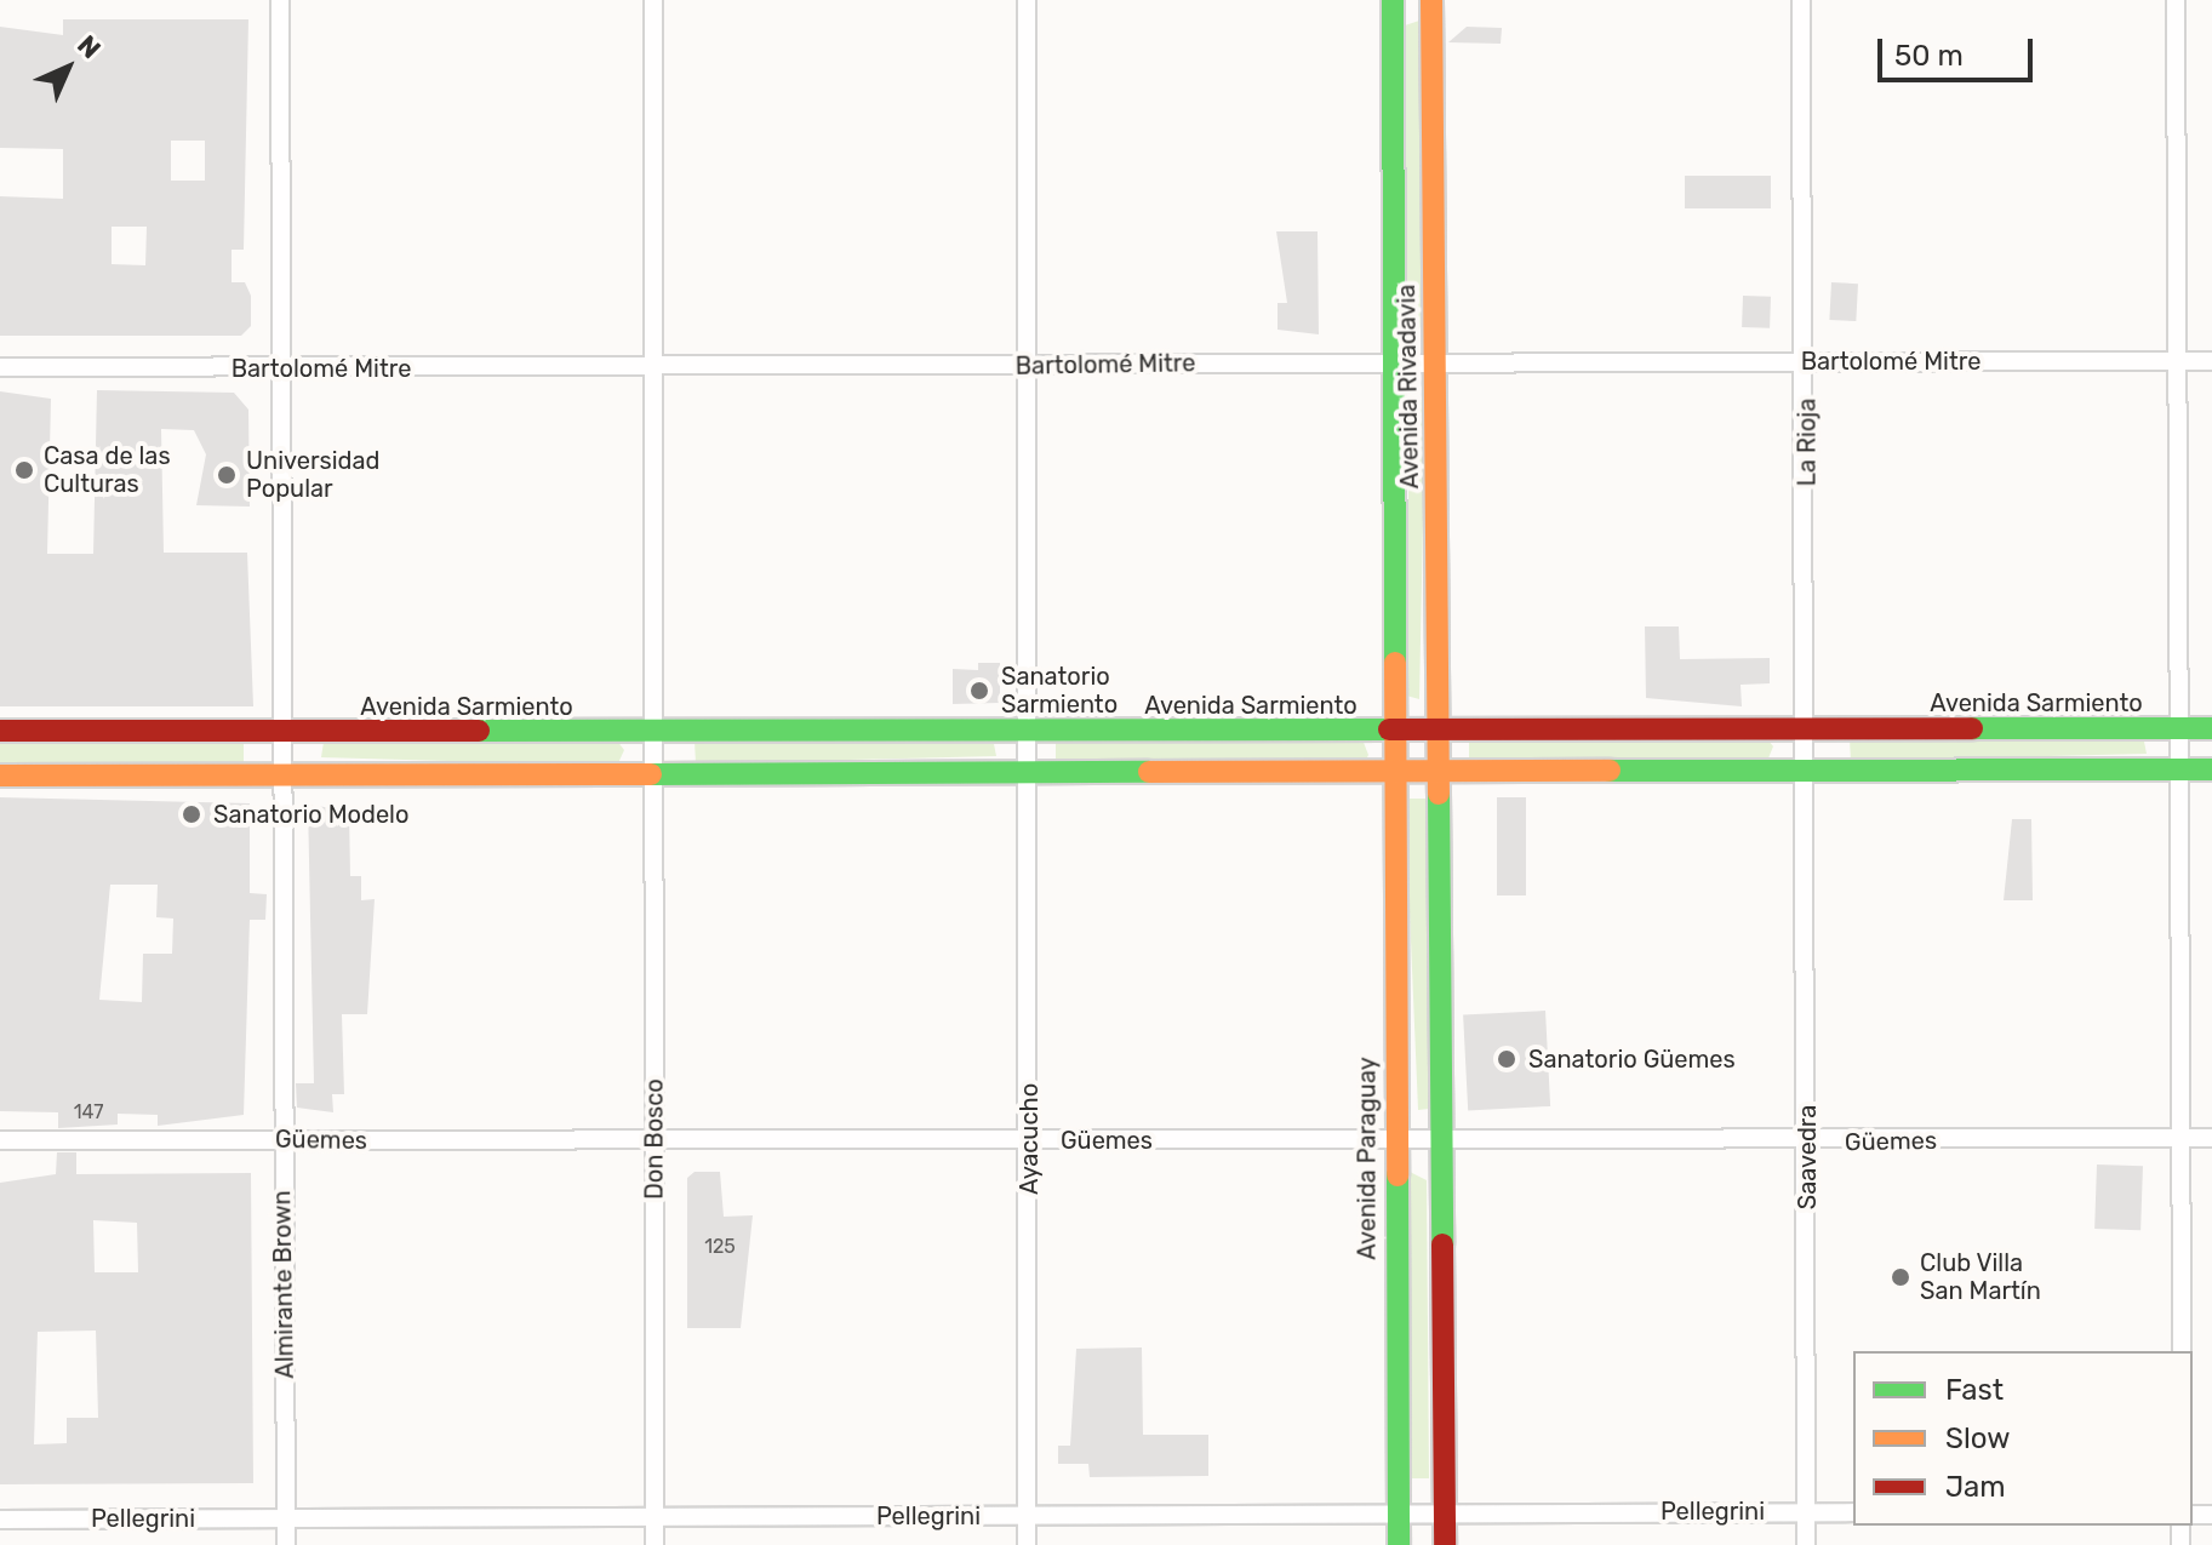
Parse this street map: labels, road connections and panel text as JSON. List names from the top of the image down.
{
  "streets": {
    "main road": ["Avenida Rivadavia", "Avenida Sarmiento", "Avenida Paraguay"],
    "street": [
      "Bartolomé Mitre",
      "La Rioja",
      "Don Bosco",
      "Ayacucho",
      "Güemes",
      "Saavedra",
      "Almirante Brown",
      "Pellegrini"
    ]
  },
  "crossings": [
    ["Bartolomé Mitre", "Avenida Rivadavia"],
    ["Bartolomé Mitre", "La Rioja"],
    ["Bartolomé Mitre", "Don Bosco"],
    ["Bartolomé Mitre", "Ayacucho"],
    ["Bartolomé Mitre", "Almirante Brown"],
    ["Avenida Rivadavia", "Avenida Sarmiento"],
    ["Avenida Rivadavia", "Avenida Paraguay"],
    ["La Rioja", "Avenida Sarmiento"],
    ["La Rioja", "Saavedra"],
    ["Avenida Sarmiento", "Don Bosco"],
    ["Avenida Sarmiento", "Ayacucho"],
    ["Avenida Sarmiento", "Almirante Brown"],
    ["Don Bosco", "Güemes"],
    ["Don Bosco", "Pellegrini"],
    ["Ayacucho", "Güemes"],
    ["Ayacucho", "Pellegrini"],
    ["Güemes", "Saavedra"],
    ["Güemes", "Avenida Paraguay"],
    ["Güemes", "Almirante Brown"],
    ["Saavedra", "Pellegrini"],
    ["Avenida Paraguay", "Pellegrini"],
    ["Almirante Brown", "Pellegrini"]
  ],
  "places": [
    "Casa de las Culturas",
    "Universidad Popular",
    "Sanatorio Sarmiento",
    "Sanatorio Modelo",
    "Sanatorio Güemes",
    "Club Villa San Martín"
  ],
  "house_numbers": ["147", "125"],
  "legend": ["Fast", "Slow", "Jam"],
  "scale_bar": "50 m",
  "north": "top right"
}
